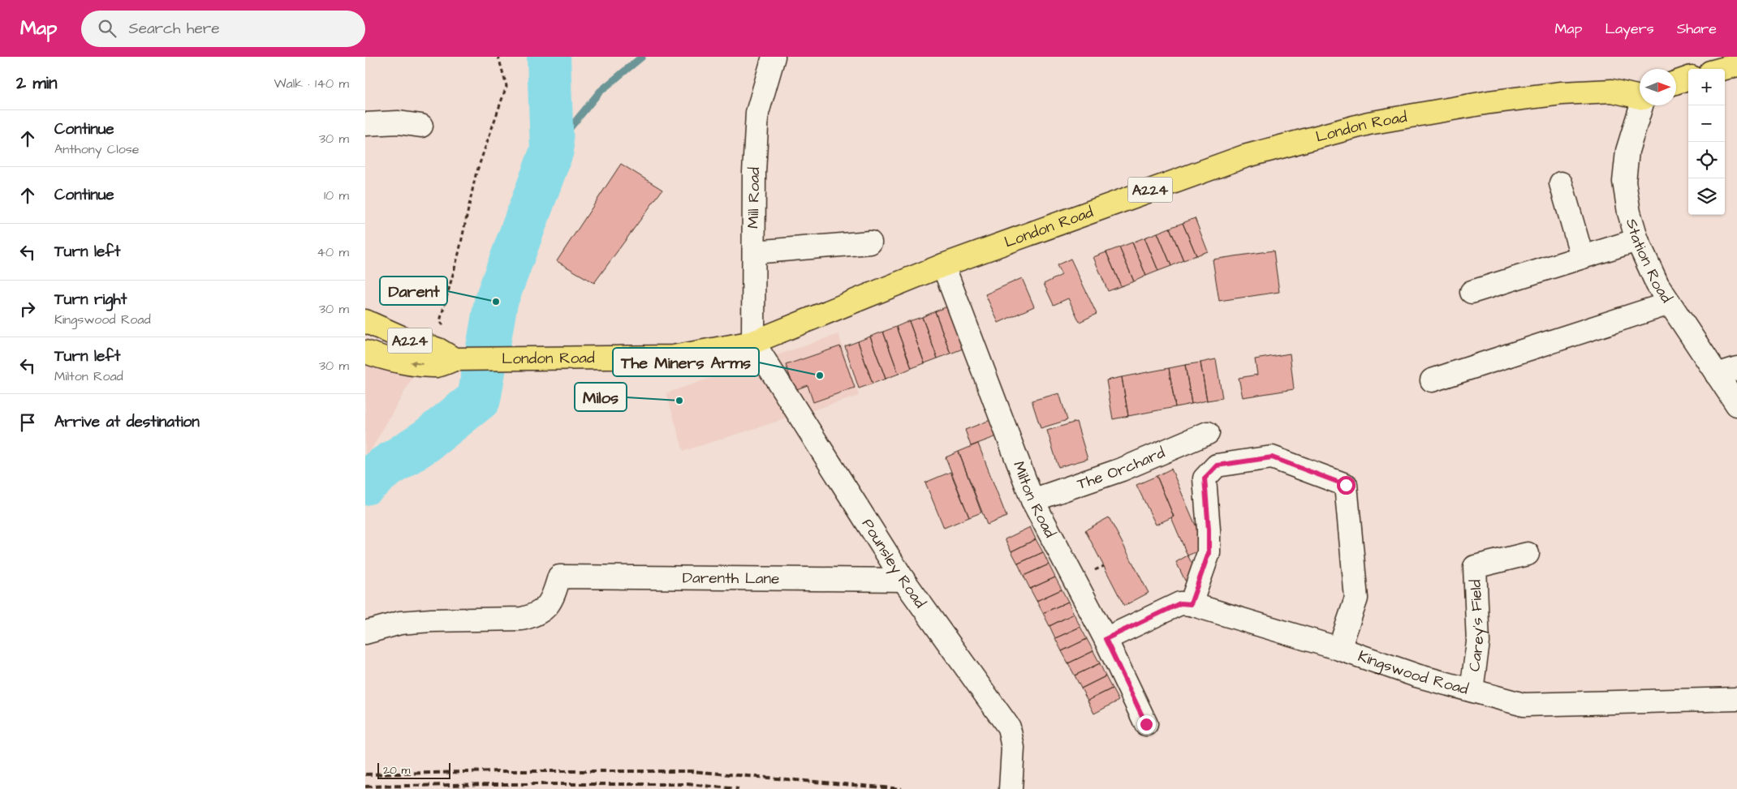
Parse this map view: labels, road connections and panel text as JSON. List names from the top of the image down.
{
  "streets": {
    "main road": ["London Road", "A224"],
    "street": [
      "Mill Road",
      "Station Road",
      "The Orchard",
      "Milton Road",
      "Pounsley Road",
      "Darenth Lane",
      "Carey's Field",
      "Kingswood Road"
    ]
  },
  "crossings": [
    ["London Road", "A224"],
    ["London Road", "Mill Road"],
    ["London Road", "Milton Road"],
    ["London Road", "Pounsley Road"],
    ["Mill Road", "Pounsley Road"],
    ["The Orchard", "Milton Road"],
    ["Milton Road", "Kingswood Road"],
    ["Pounsley Road", "Darenth Lane"],
    ["Carey's Field", "Kingswood Road"]
  ],
  "places": ["Darent", "The Miners Arms", "Milos"],
  "scale_bar": "20 m",
  "north": "right",
  "page": {
    "header": "Map",
    "search": "Search here",
    "nav": ["Map", "Layers", "Share"],
    "heading": ["2 min", "Walk · 140 m"],
    "map_buttons": ["+", "−"],
    "list": [
      ["Continue", "Anthony Close", "30 m"],
      ["Continue", "10 m"],
      ["Turn left", "40 m"],
      ["Turn right", "Kingswood Road", "30 m"],
      ["Turn left", "Milton Road", "30 m"],
      "Arrive at destination"
    ],
    "scale": "20 m"
  }
}
